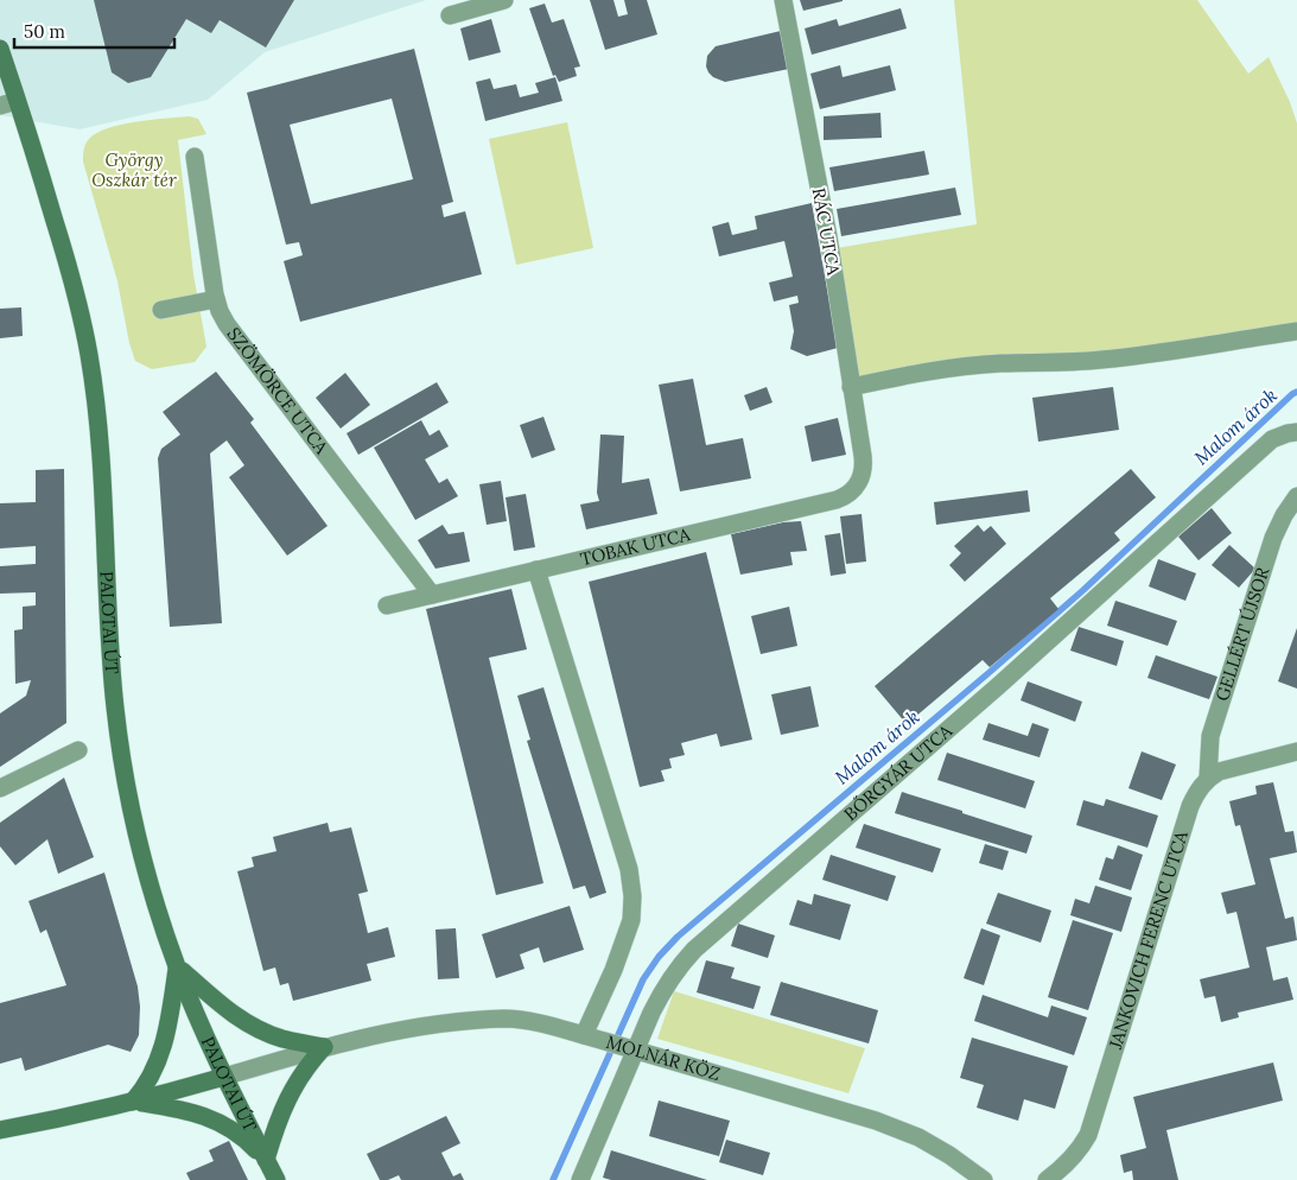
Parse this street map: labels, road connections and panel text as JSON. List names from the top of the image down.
{
  "streets": {
    "main road": ["PALOTAI ÚT"],
    "street": [
      "RÁC UTCA",
      "SZÖMÖRCE UTCA",
      "TOBAK UTCA",
      "GELLÉRT ÚJSOR",
      "BŐRGYÁR UTCA",
      "JANKOVICH FERENC UTCA",
      "MOLNÁR KÖZ"
    ]
  },
  "crossings": [
    ["RÁC UTCA", "TOBAK UTCA"],
    ["SZÖMÖRCE UTCA", "TOBAK UTCA"],
    ["GELLÉRT ÚJSOR", "JANKOVICH FERENC UTCA"],
    ["BŐRGYÁR UTCA", "MOLNÁR KÖZ"]
  ],
  "water": ["Malom árok"],
  "parks": ["György Oszkár tér"],
  "scale_bar": "50 m"
}
